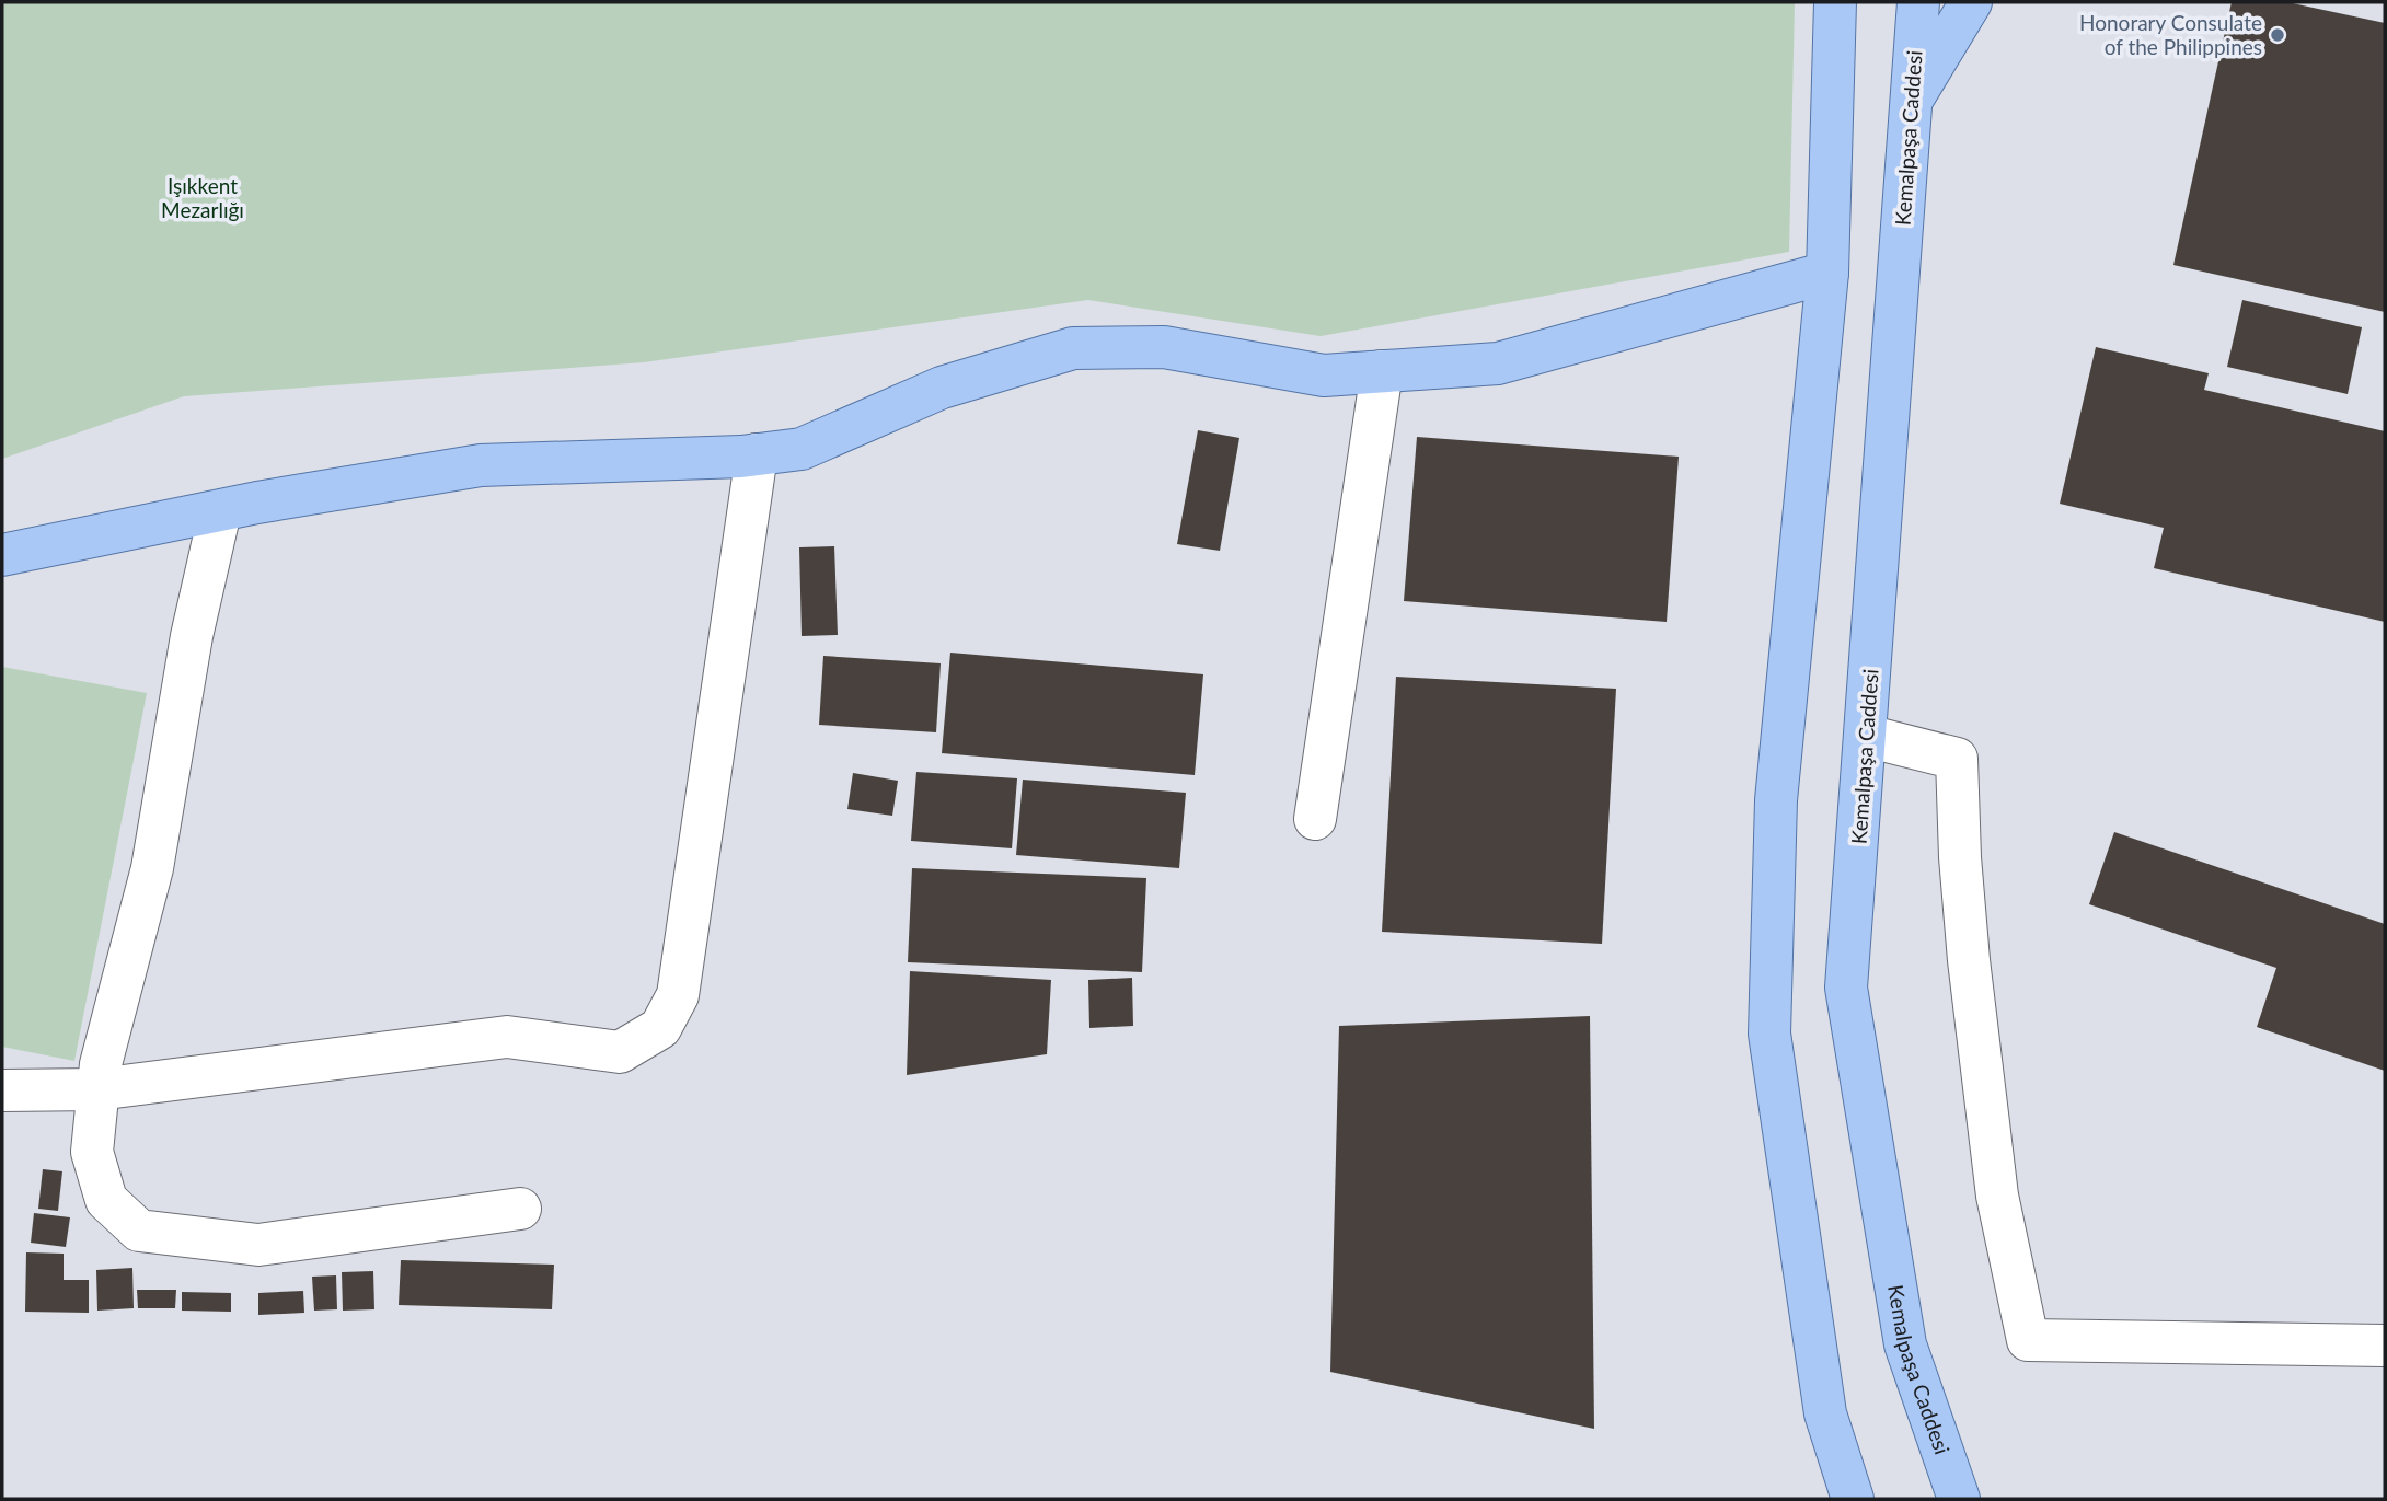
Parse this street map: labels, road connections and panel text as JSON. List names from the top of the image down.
{
  "streets": {
    "main road": ["Kemalpaşa Caddesi"]
  },
  "parks": ["Işıkkent Mezarlığı"],
  "places": ["Honorary Consulate of the Philippines"]
}
